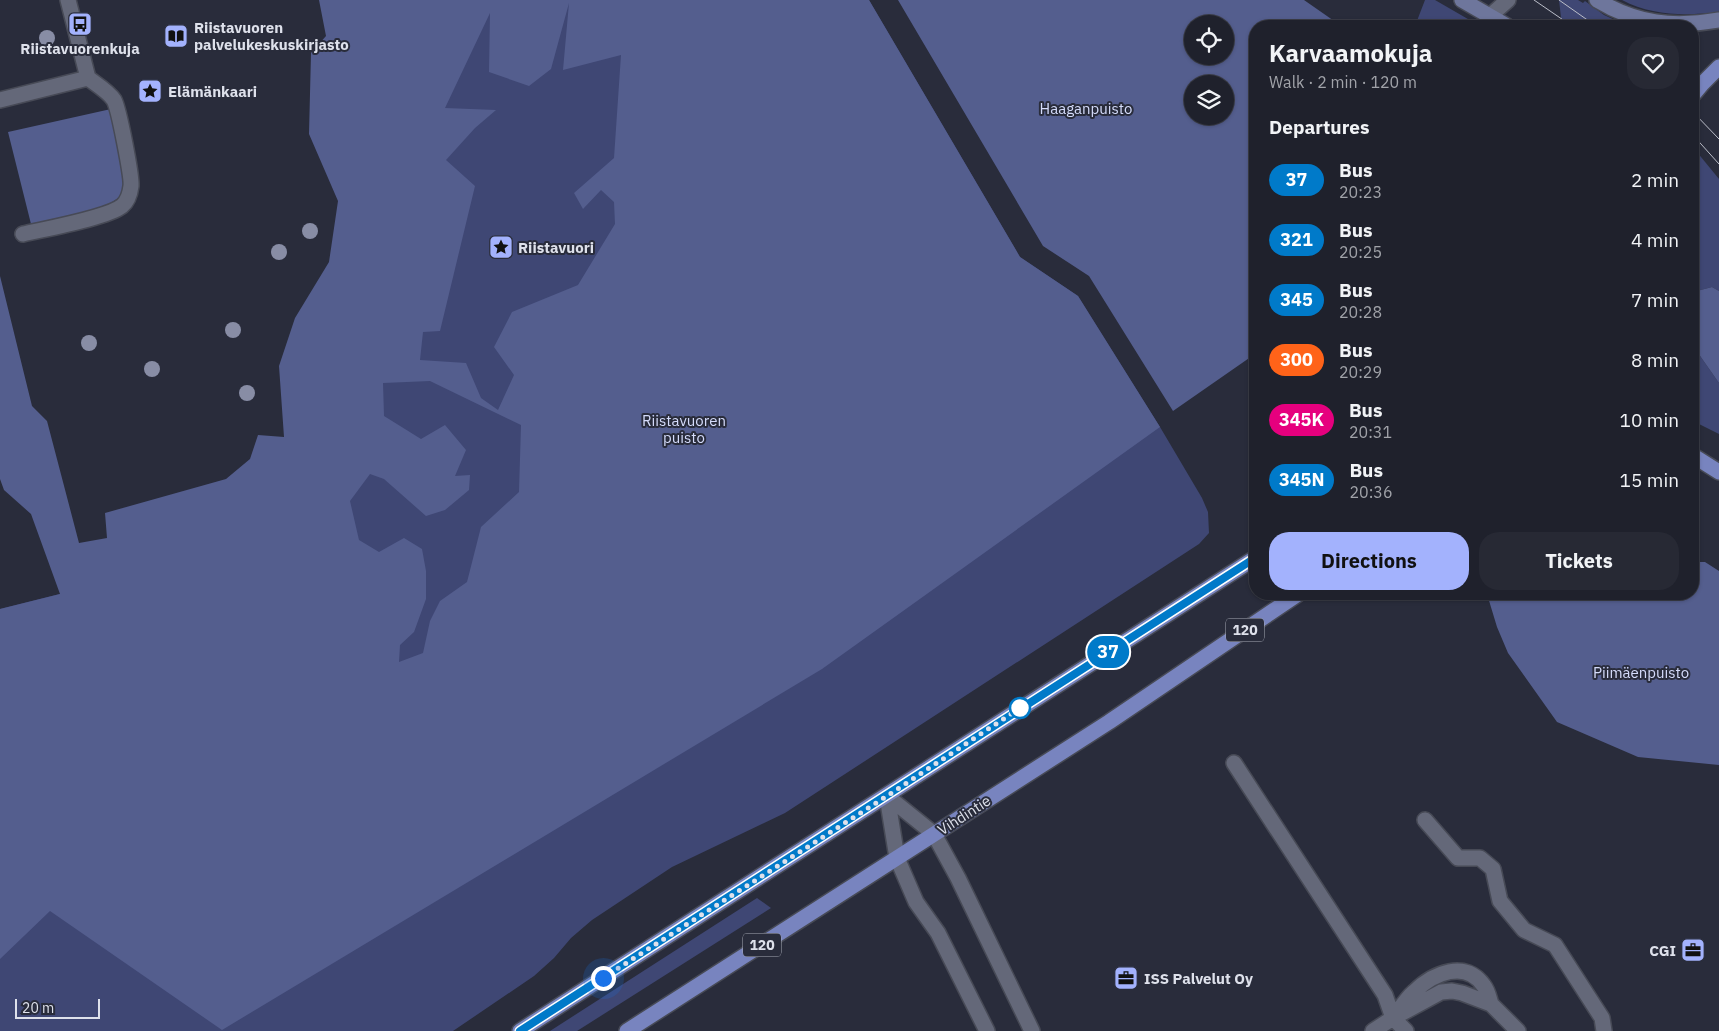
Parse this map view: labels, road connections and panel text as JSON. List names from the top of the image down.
{
  "streets": {
    "main road": ["120", "Vihdintie"]
  },
  "parks": ["Haaganpuisto", "Riistavuoren puisto", "Piimäenpuisto"],
  "places": {
    "bus stop": ["Riistavuorenkuja"],
    "library": ["Riistavuoren palvelukeskuskirjasto"],
    "place": ["Elämänkaari", "Riistavuori"],
    "office": ["CGI", "ISS Palvelut Oy"]
  },
  "lines": ["bus line 37"],
  "scale_bar": "20 m",
  "page": {
    "on_map": "37",
    "heading": [
      ["Karvaamokuja", "Walk · 2 min · 120 m"],
      "Departures"
    ],
    "list": [
      {
        "mark": "37",
        "name": "Bus",
        "note": "20:23",
        "value": "2 min"
      },
      {
        "mark": "321",
        "name": "Bus",
        "note": "20:25",
        "value": "4 min"
      },
      {
        "mark": "345",
        "name": "Bus",
        "note": "20:28",
        "value": "7 min"
      },
      {
        "mark": "300",
        "name": "Bus",
        "note": "20:29",
        "value": "8 min"
      },
      {
        "mark": "345K",
        "name": "Bus",
        "note": "20:31",
        "value": "10 min"
      },
      {
        "mark": "345N",
        "name": "Bus",
        "note": "20:36",
        "value": "15 min"
      }
    ],
    "buttons": ["Directions", "Tickets"],
    "scale": "20 m"
  }
}
